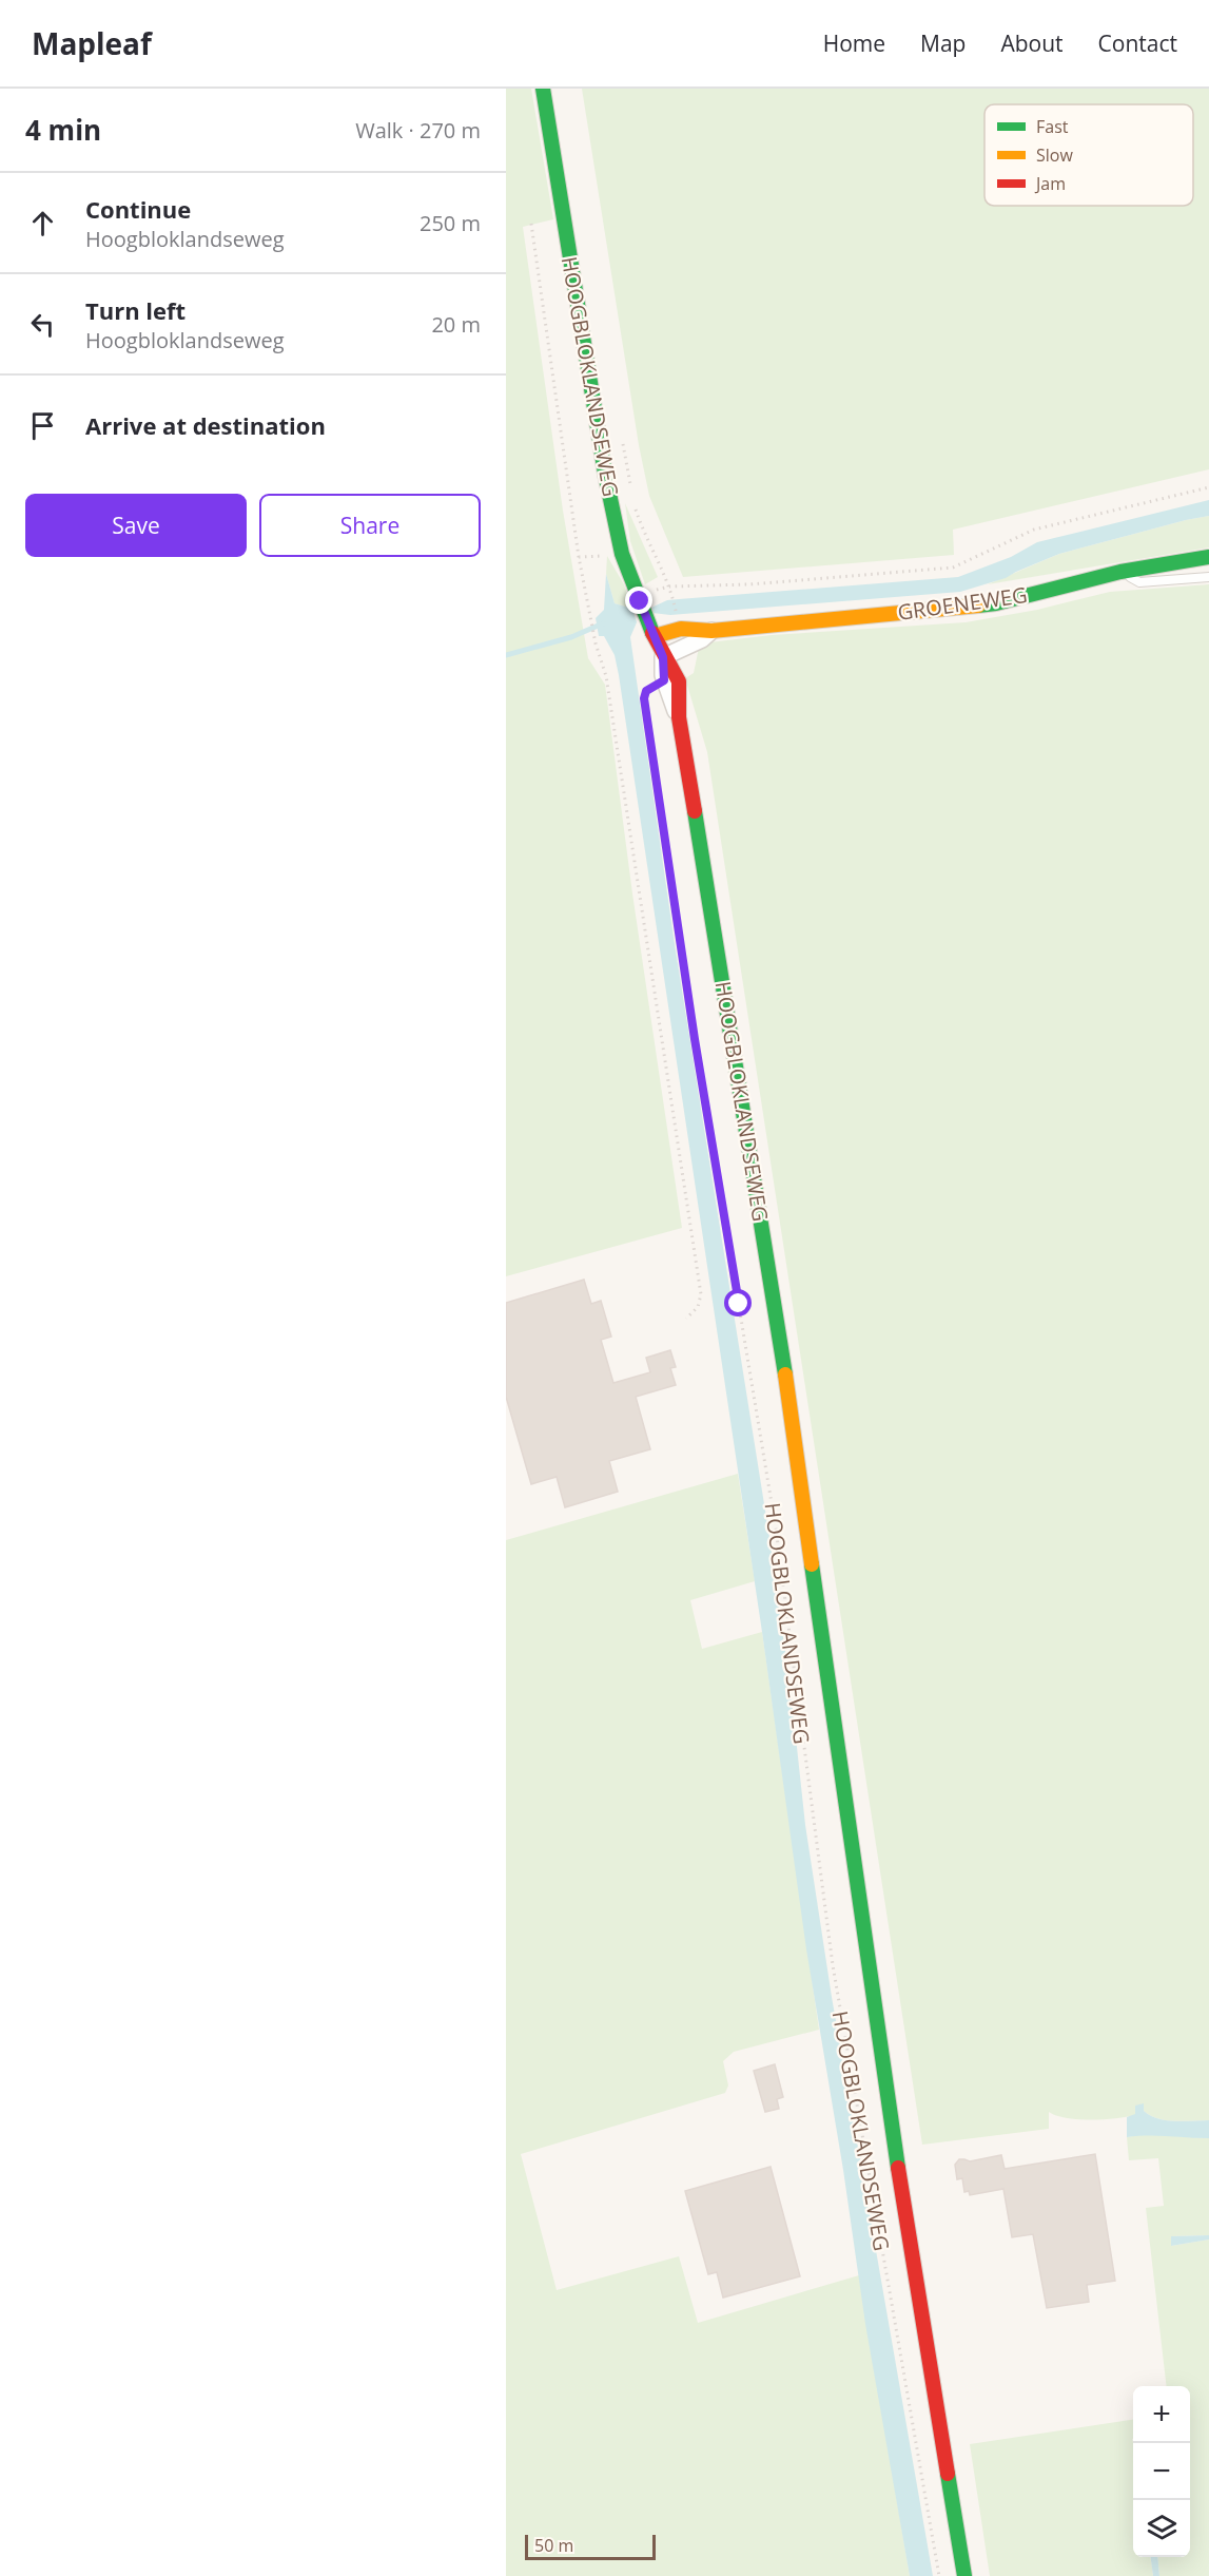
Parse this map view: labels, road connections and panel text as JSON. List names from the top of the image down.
{
  "streets": {
    "street": ["HOOGBLOKLANDSEWEG", "GROENEWEG"]
  },
  "crossings": [
    ["HOOGBLOKLANDSEWEG", "GROENEWEG"]
  ],
  "legend": ["Fast", "Slow", "Jam"],
  "scale_bar": "50 m",
  "page": {
    "header": "Mapleaf",
    "nav": [
      "Home",
      "Map",
      "About",
      "Contact"
    ],
    "heading": ["4 min", "Walk · 270 m"],
    "list": [
      ["Continue", "Hoogbloklandseweg", "250 m"],
      ["Turn left", "Hoogbloklandseweg", "20 m"],
      "Arrive at destination"
    ],
    "buttons": ["Save", "Share"],
    "map_buttons": ["+", "−"],
    "scale": "50 m"
  }
}
